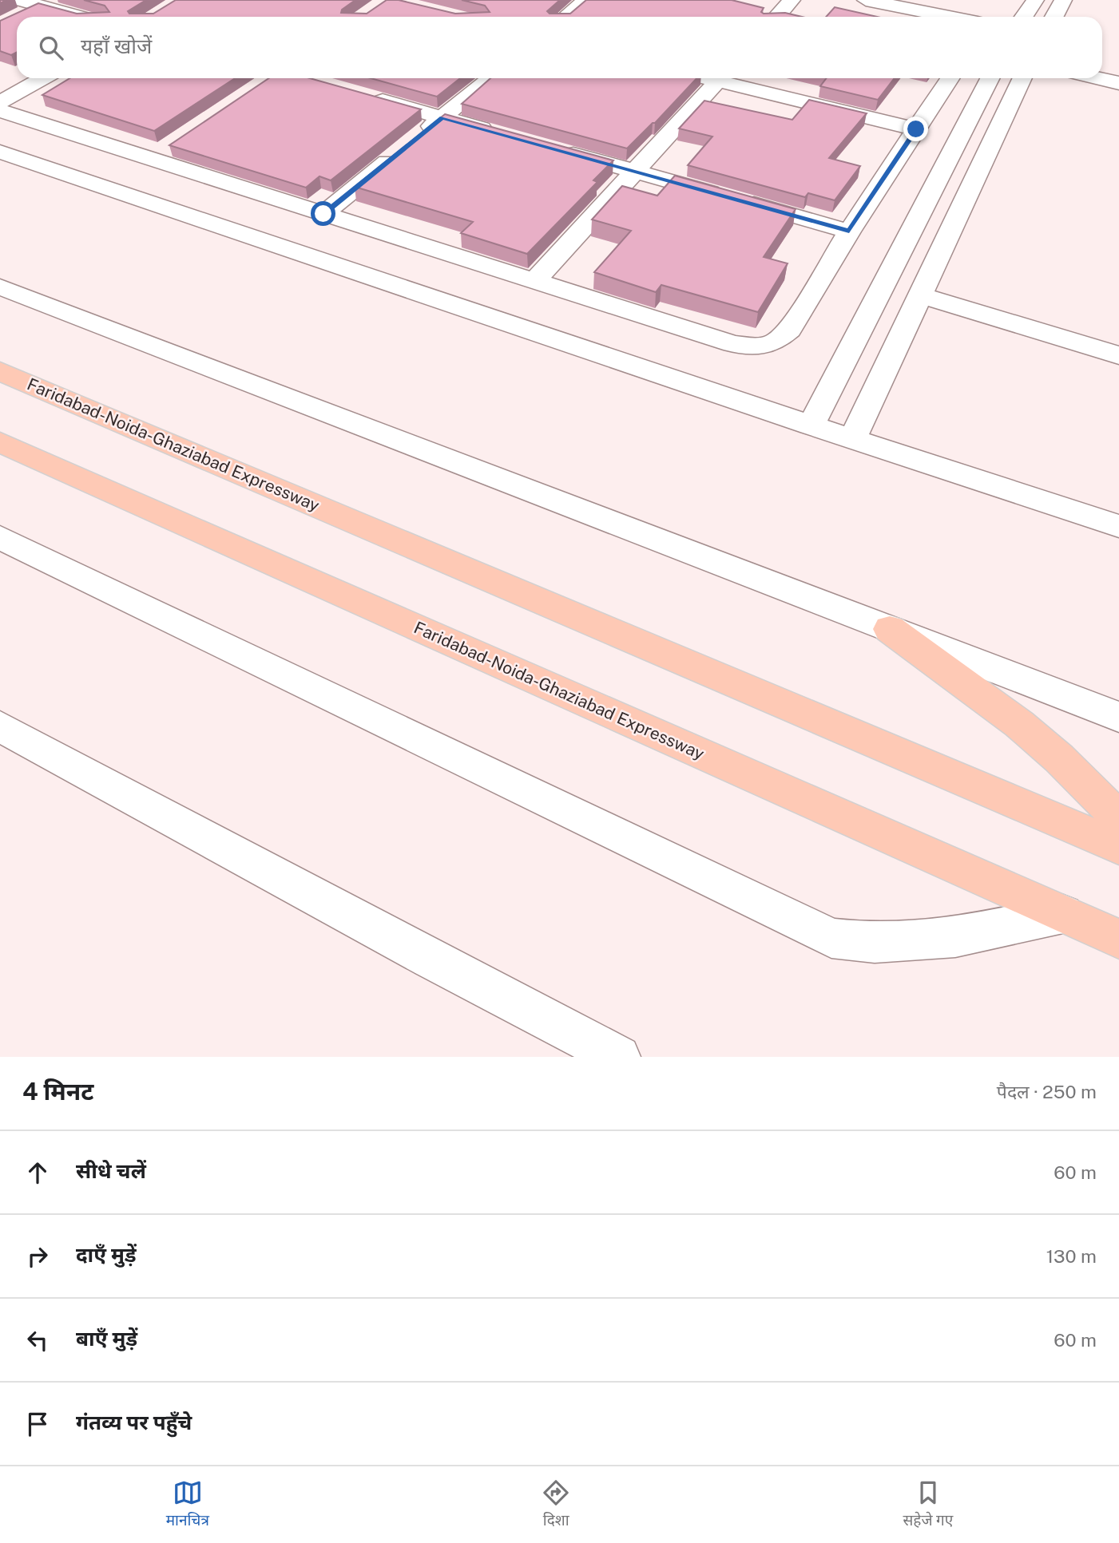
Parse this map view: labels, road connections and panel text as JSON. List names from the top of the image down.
{
  "streets": {
    "main road": ["Faridabad-Noida-Ghaziabad Expressway"]
  },
  "page": {
    "search": "यहाँ खोजें",
    "heading": ["4 मिनट", "पैदल · 250 m"],
    "list": [
      ["सीधे चलें", "60 m"],
      ["दाएँ मुड़ें", "130 m"],
      ["बाएँ मुड़ें", "60 m"],
      "गंतव्य पर पहुँचे"
    ],
    "nav": ["मानचित्र", "दिशा", "सहेजे गए"]
  }
}
